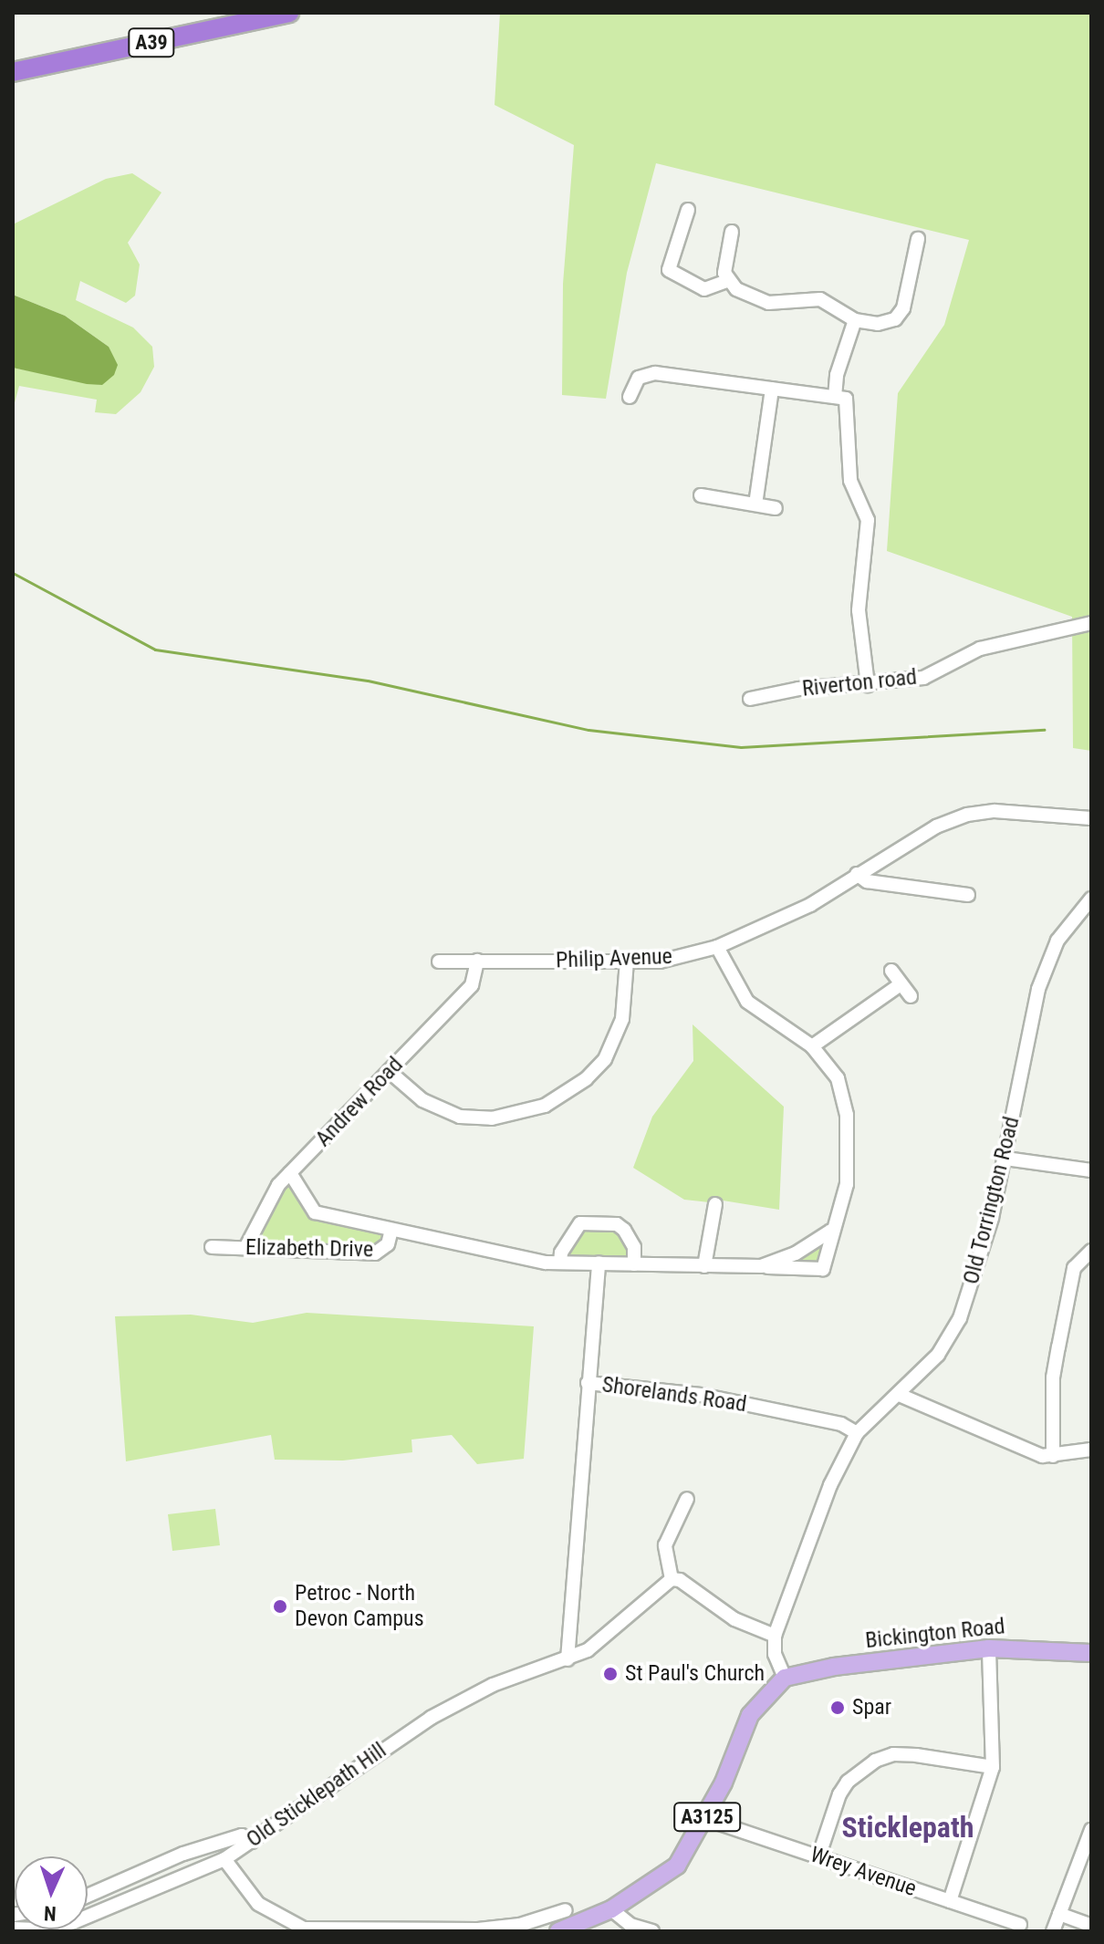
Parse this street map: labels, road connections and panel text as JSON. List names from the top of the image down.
{
  "streets": {
    "highway": ["A39"],
    "main road": ["Bickington Road", "A3125"],
    "street": [
      "Riverton road",
      "Philip Avenue",
      "Andrew Road",
      "Old Torrington Road",
      "Elizabeth Drive",
      "Shorelands Road",
      "Old Sticklepath Hill",
      "Wrey Avenue"
    ]
  },
  "crossings": [
    ["Philip Avenue", "Andrew Road"],
    ["Philip Avenue", "Elizabeth Drive"],
    ["Andrew Road", "Elizabeth Drive"],
    ["Old Torrington Road", "Shorelands Road"],
    ["Shorelands Road", "Old Sticklepath Hill"],
    ["Bickington Road", "A3125"],
    ["A3125", "Wrey Avenue"]
  ],
  "districts": ["Sticklepath"],
  "places": ["Petroc - North Devon Campus", "St Paul's Church", "Spar"],
  "north": "bottom"
}
